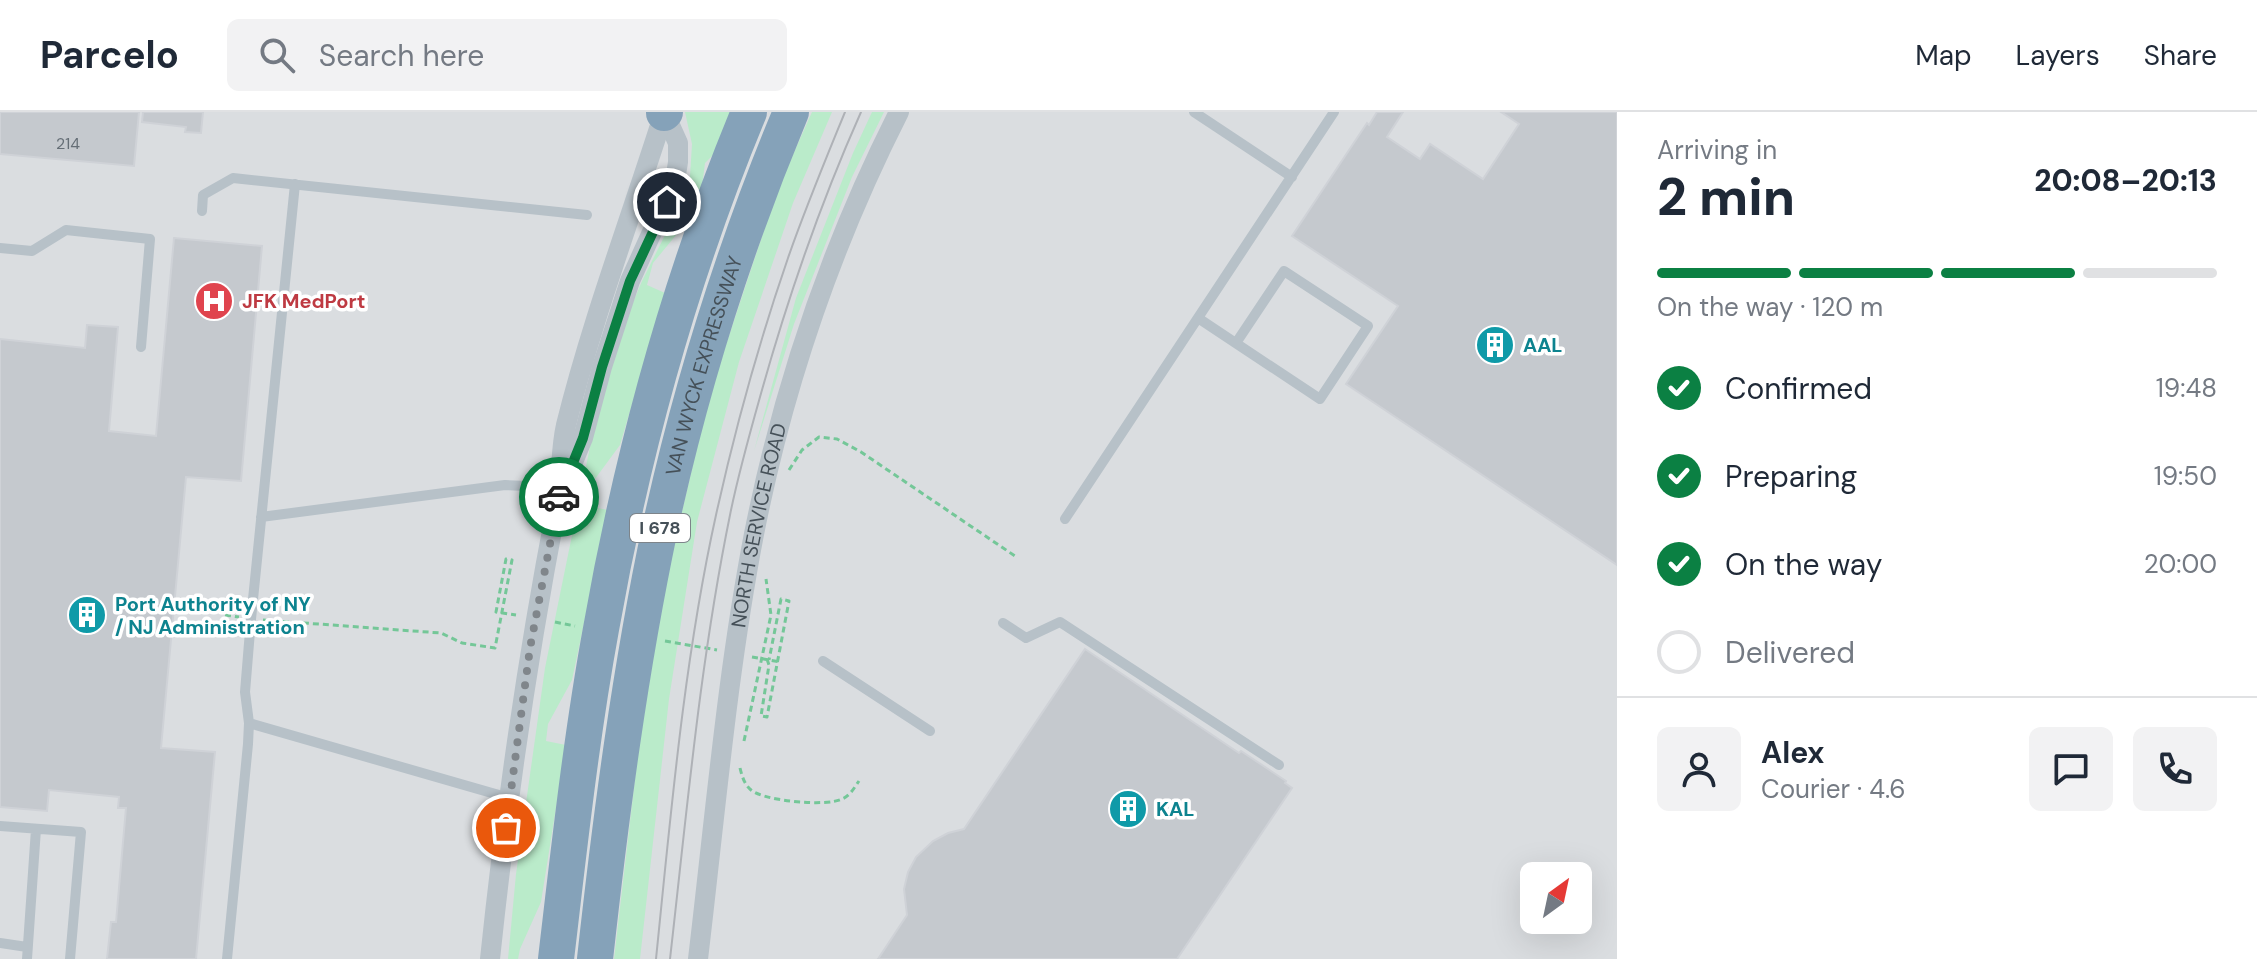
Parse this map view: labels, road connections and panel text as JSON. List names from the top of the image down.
{
  "streets": {
    "highway": ["VAN WYCK EXPRESSWAY", "I 678"],
    "street": ["NORTH SERVICE ROAD"]
  },
  "places": {
    "hospital": ["JFK MedPort"],
    "building": ["AAL", "Port Authority of NY / NJ Administration", "KAL"]
  },
  "house_numbers": ["214"],
  "north": "top right",
  "page": {
    "header": "Parcelo",
    "search": "Search here",
    "nav": ["Map", "Layers", "Share"],
    "heading": ["2 min", "Arriving in", "20:08–20:13"],
    "panel": ["Alex", "Courier · 4.6"],
    "bar": "On the way · 120 m",
    "list": [
      ["Confirmed", "19:48"],
      ["Preparing", "19:50"],
      ["On the way", "20:00"],
      "Delivered"
    ]
  }
}
